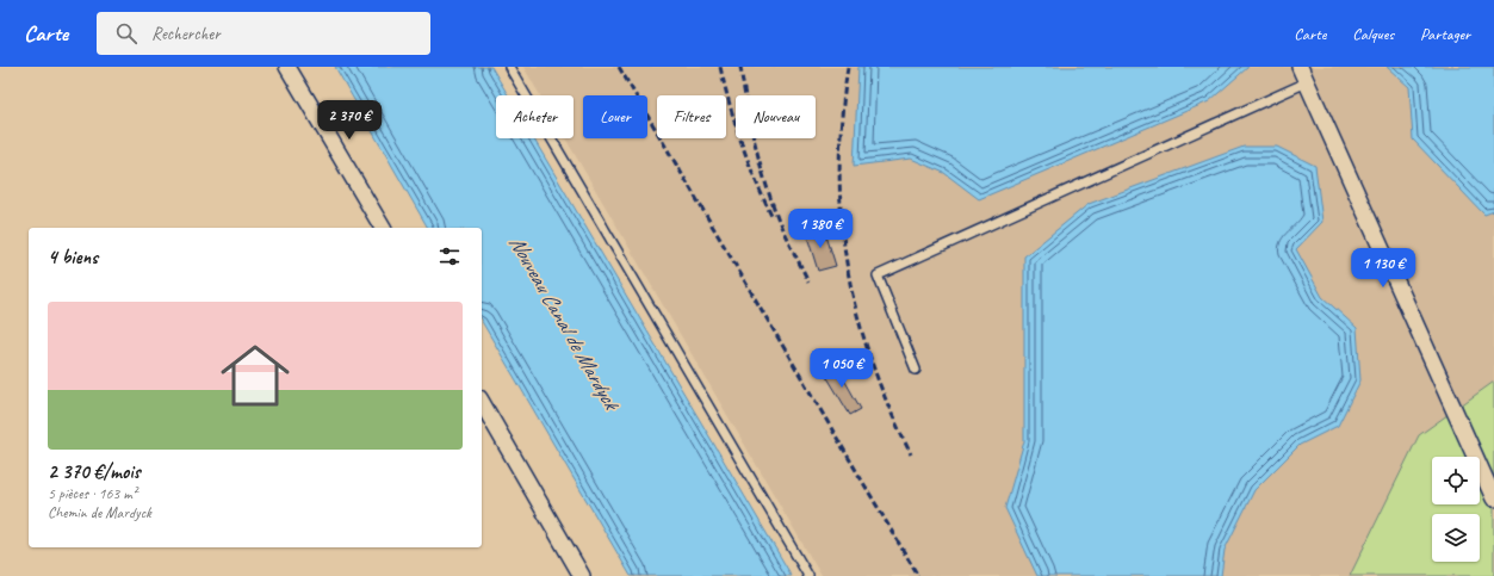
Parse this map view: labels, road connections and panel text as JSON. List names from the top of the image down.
{
  "water": ["Nouveau Canal de Mardyck"],
  "page": {
    "header": "Carte",
    "search": "Rechercher",
    "nav": ["Carte", "Calques", "Partager"],
    "chip": [
      "Acheter",
      "Louer",
      "Filtres",
      "Nouveau"
    ],
    "price": [
      "2 370 €",
      "1 380 €",
      "1 130 €",
      "1 050 €"
    ],
    "heading": "4 biens",
    "list": [
      {
        "name": "2 370 €/mois",
        "note": "5 pièces · 163 m² · Chemin de Mardyck"
      }
    ]
  }
}
